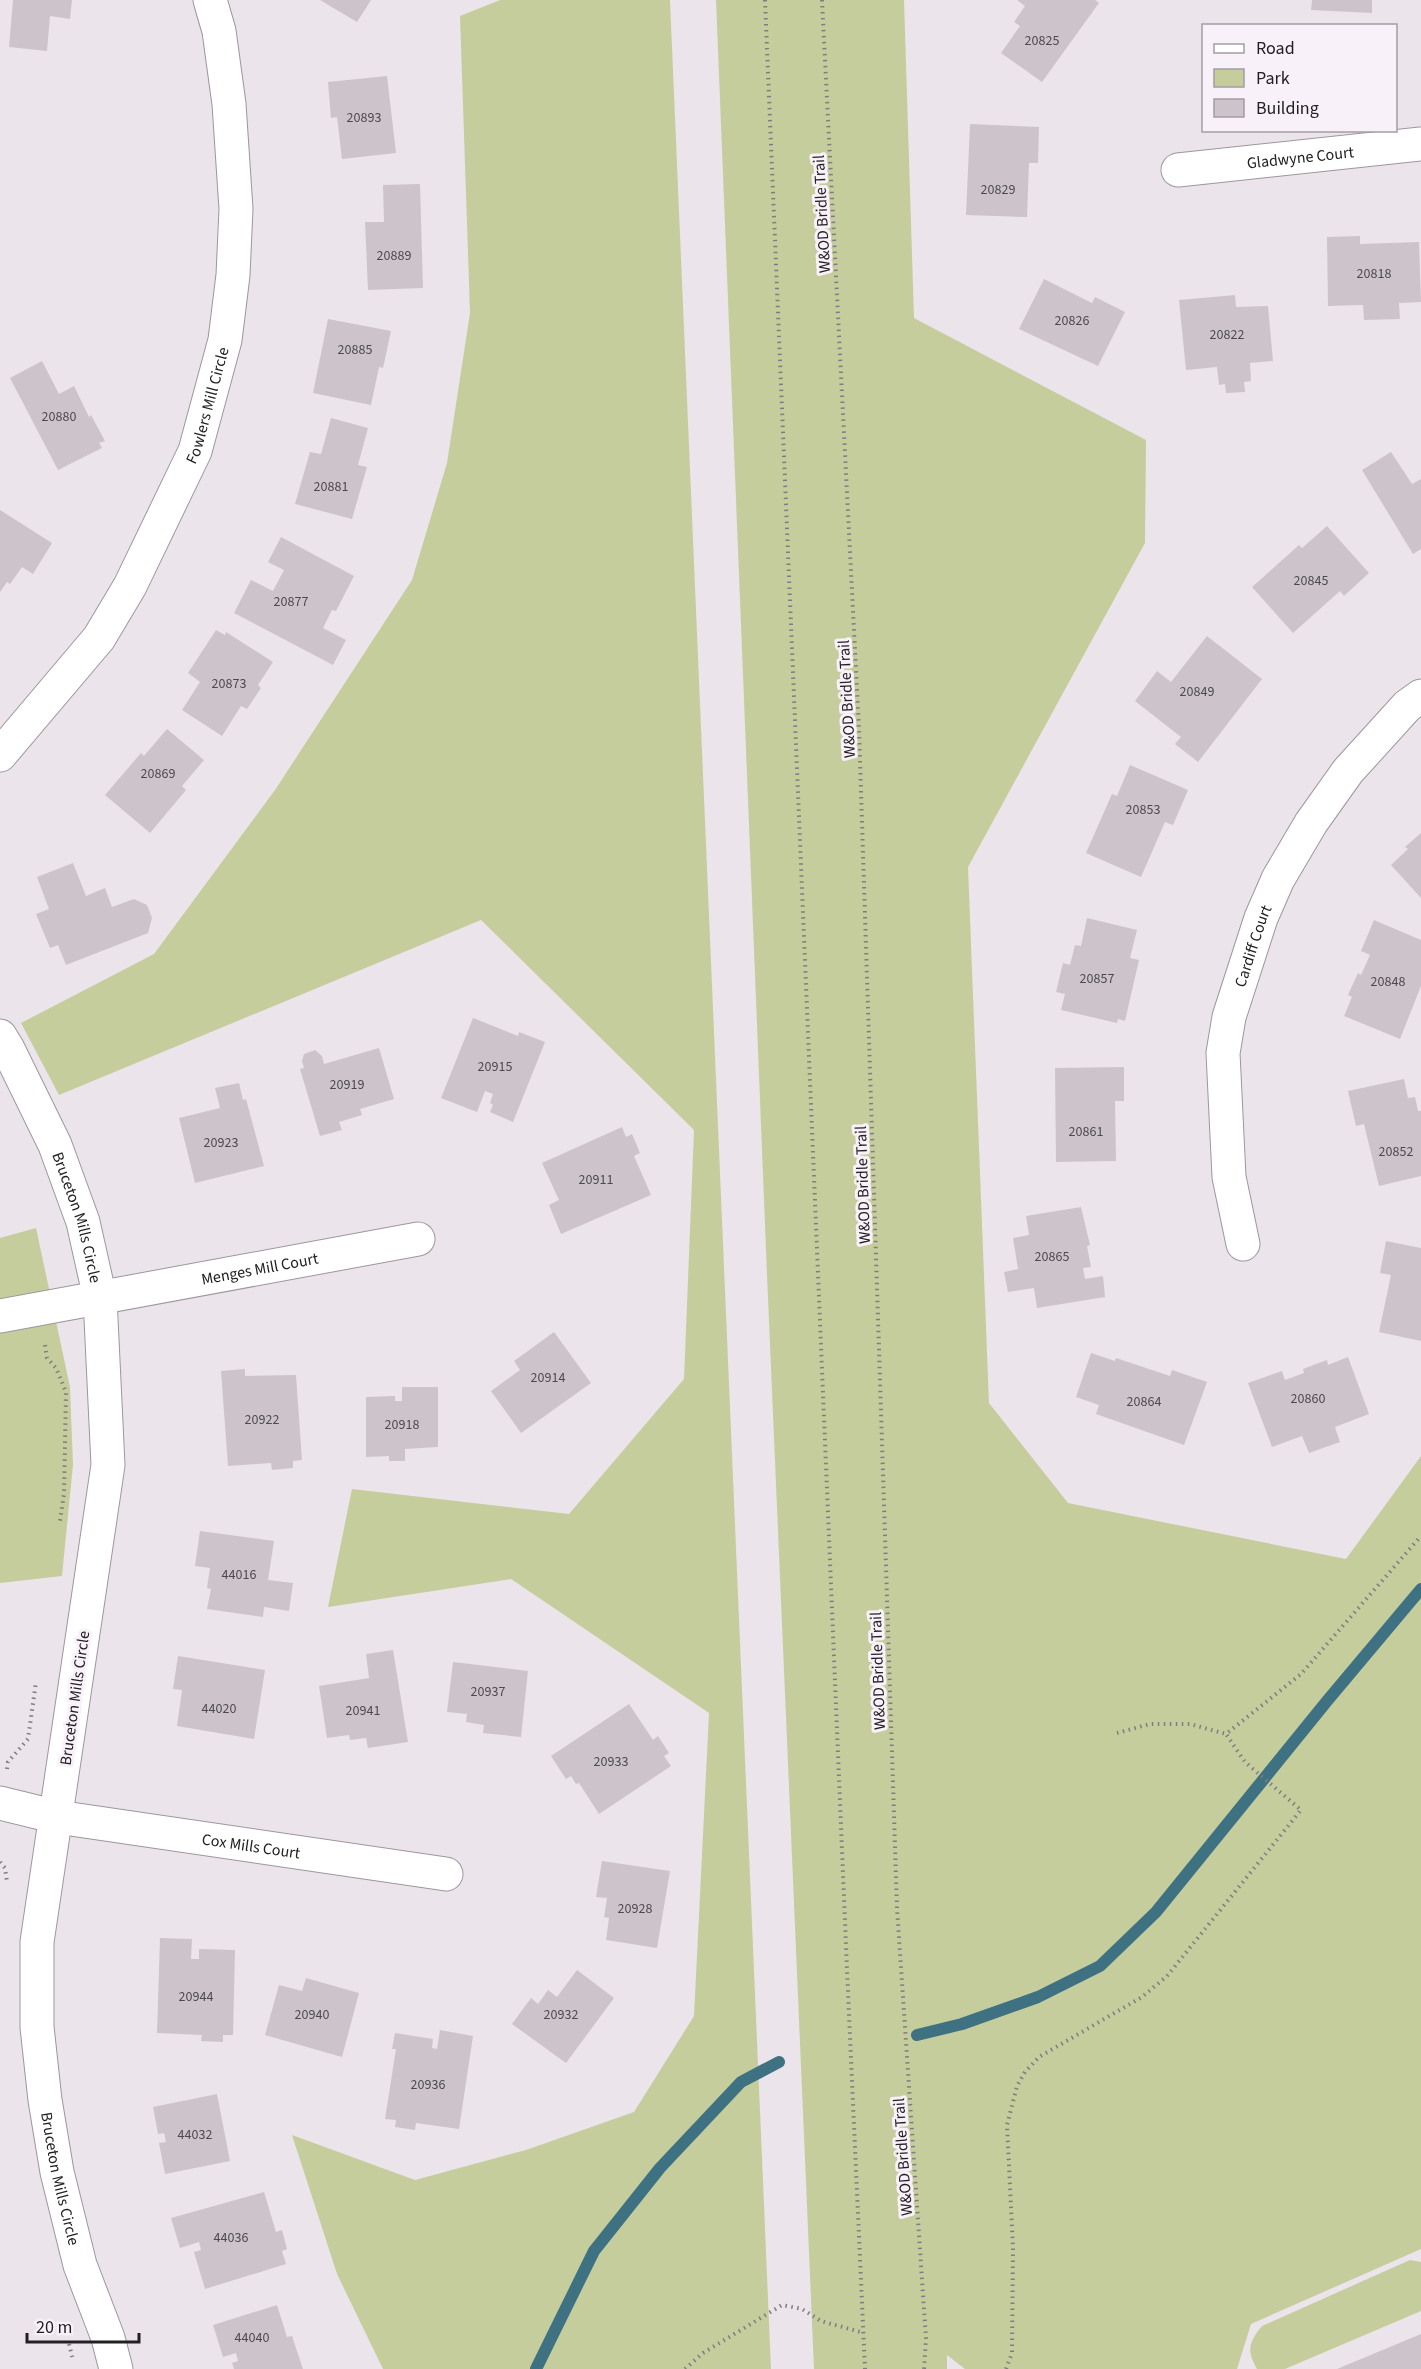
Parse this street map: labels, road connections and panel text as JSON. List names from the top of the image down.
{
  "streets": {
    "street": [
      "Gladwyne Court",
      "Fowlers Mill Circle",
      "Cardiff Court",
      "Bruceton Mills Circle",
      "Menges Mill Court",
      "Cox Mills Court"
    ],
    "path": ["W&OD Bridle Trail"]
  },
  "crossings": [
    ["Bruceton Mills Circle", "Menges Mill Court"],
    ["Bruceton Mills Circle", "Cox Mills Court"]
  ],
  "house_numbers": [
    "20825",
    "20893",
    "20829",
    "20889",
    "20818",
    "20826",
    "20822",
    "20885",
    "20880",
    "20881",
    "20845",
    "20877",
    "20873",
    "20849",
    "20869",
    "20853",
    "20857",
    "20848",
    "20915",
    "20919",
    "20861",
    "20923",
    "20852",
    "20911",
    "20865",
    "20914",
    "20860",
    "20864",
    "20922",
    "20918",
    "44016",
    "20937",
    "44020",
    "20941",
    "20933",
    "20928",
    "20944",
    "20940",
    "20932",
    "20936",
    "44032",
    "44036",
    "44040"
  ],
  "legend": ["Road", "Park", "Building"],
  "scale_bar": "20 m"
}
